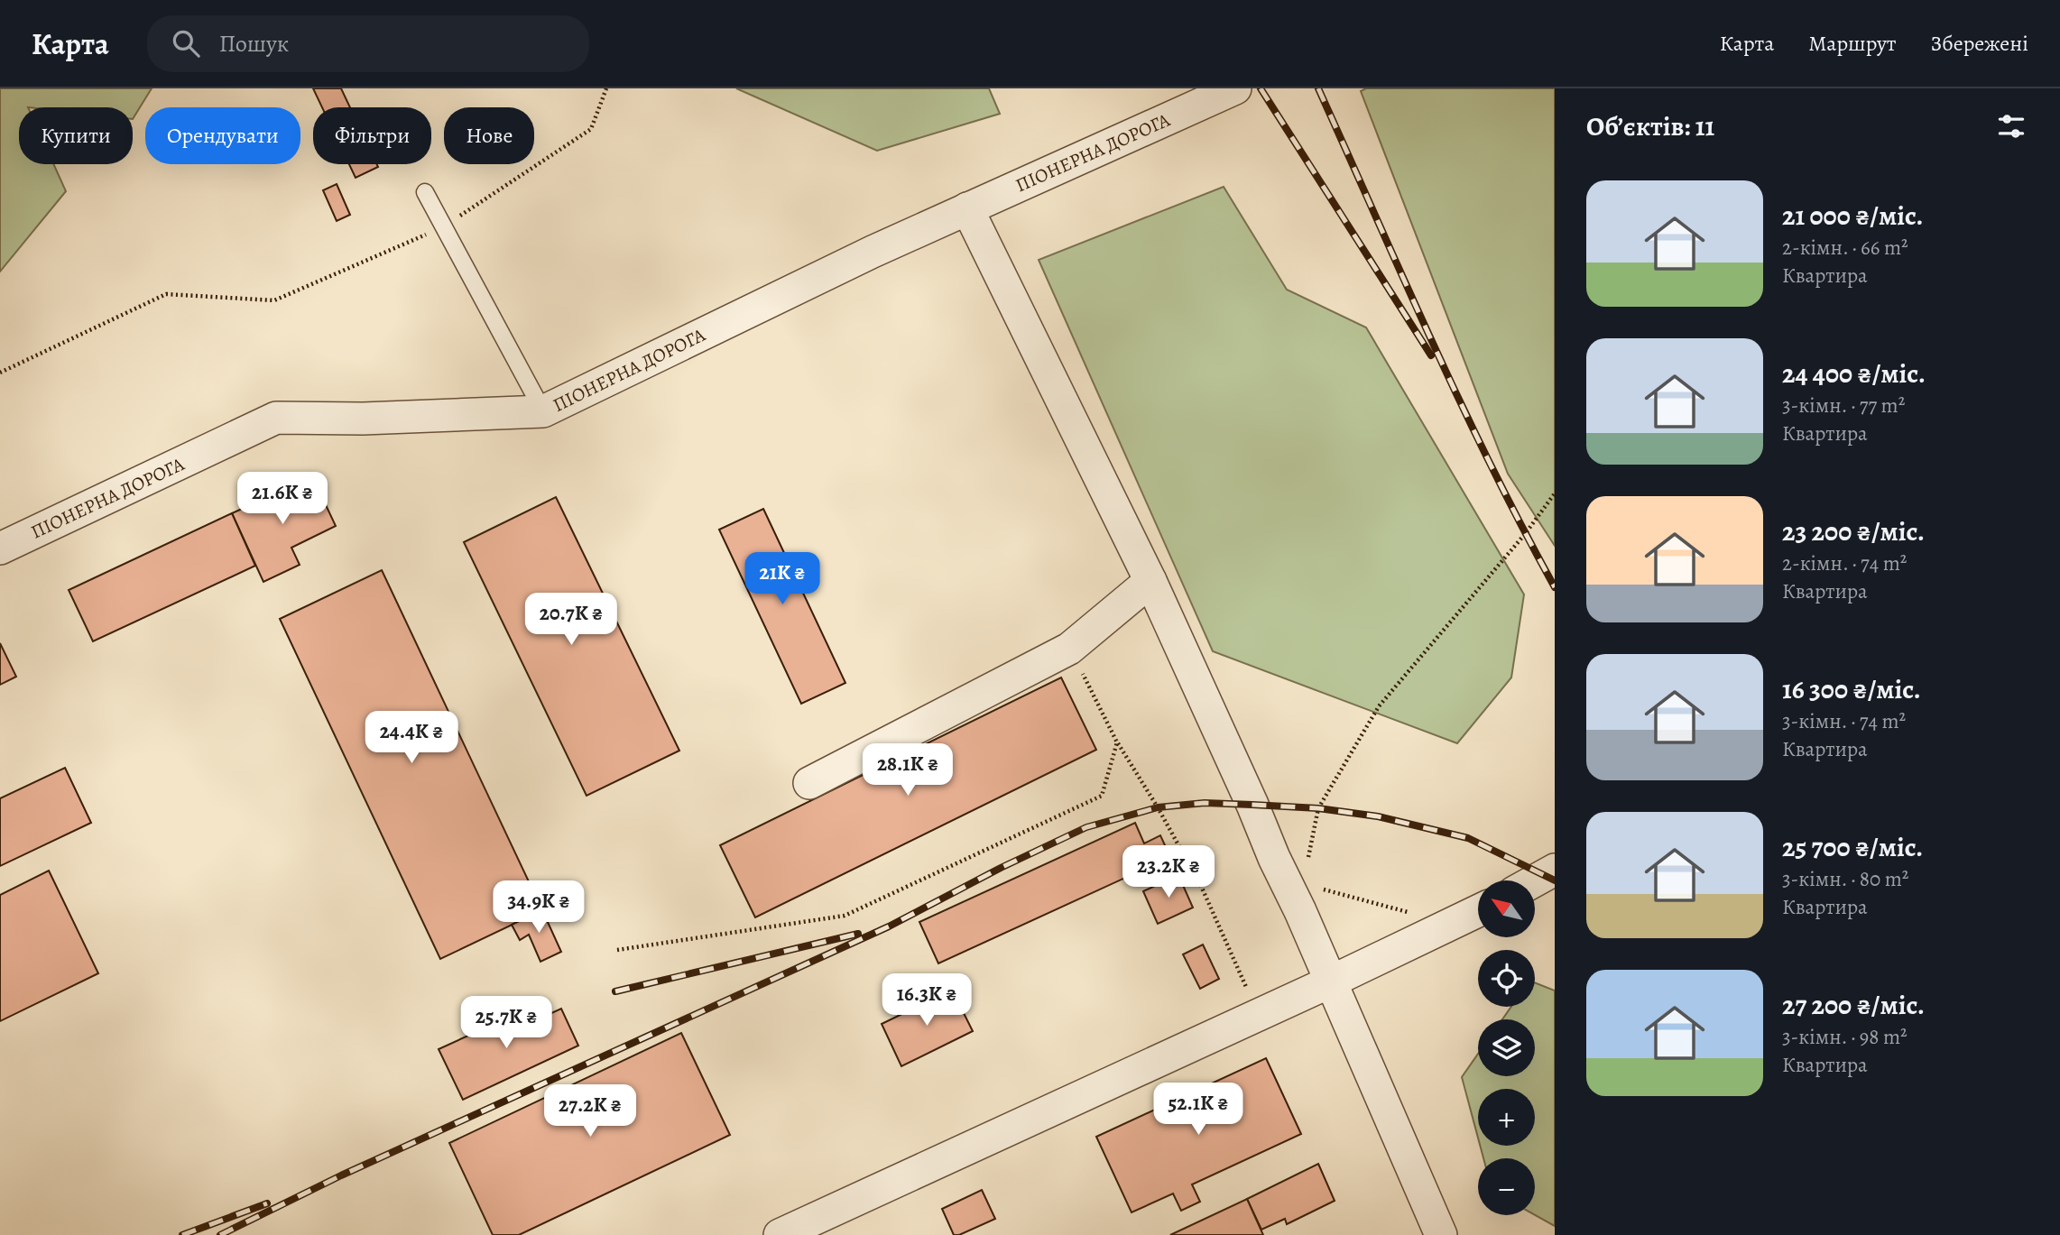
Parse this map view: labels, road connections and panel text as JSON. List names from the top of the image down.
{
  "streets": {
    "street": ["ПІОНЕРНА ДОРОГА"]
  },
  "north": "top left",
  "page": {
    "header": "Карта",
    "search": "Пошук",
    "nav": ["Карта", "Маршрут", "Збережені"],
    "heading": "Об’єктів: 11",
    "chip": [
      "Купити",
      "Орендувати",
      "Фільтри",
      "Нове"
    ],
    "list": [
      {
        "name": "21 000 ₴/міс.",
        "note": "2-кімн. · 66 m² · Квартира"
      },
      {
        "name": "24 400 ₴/міс.",
        "note": "3-кімн. · 77 m² · Квартира"
      },
      {
        "name": "23 200 ₴/міс.",
        "note": "2-кімн. · 74 m² · Квартира"
      },
      {
        "name": "16 300 ₴/міс.",
        "note": "3-кімн. · 74 m² · Квартира"
      },
      {
        "name": "25 700 ₴/міс.",
        "note": "3-кімн. · 80 m² · Квартира"
      },
      {
        "name": "27 200 ₴/міс.",
        "note": "3-кімн. · 98 m² · Квартира"
      }
    ],
    "price": [
      "21.6K ₴",
      "21K ₴",
      "20.7K ₴",
      "24.4K ₴",
      "28.1K ₴",
      "23.2K ₴",
      "34.9K ₴",
      "16.3K ₴",
      "25.7K ₴",
      "52.1K ₴",
      "27.2K ₴"
    ],
    "map_buttons": ["+", "−"]
  }
}
